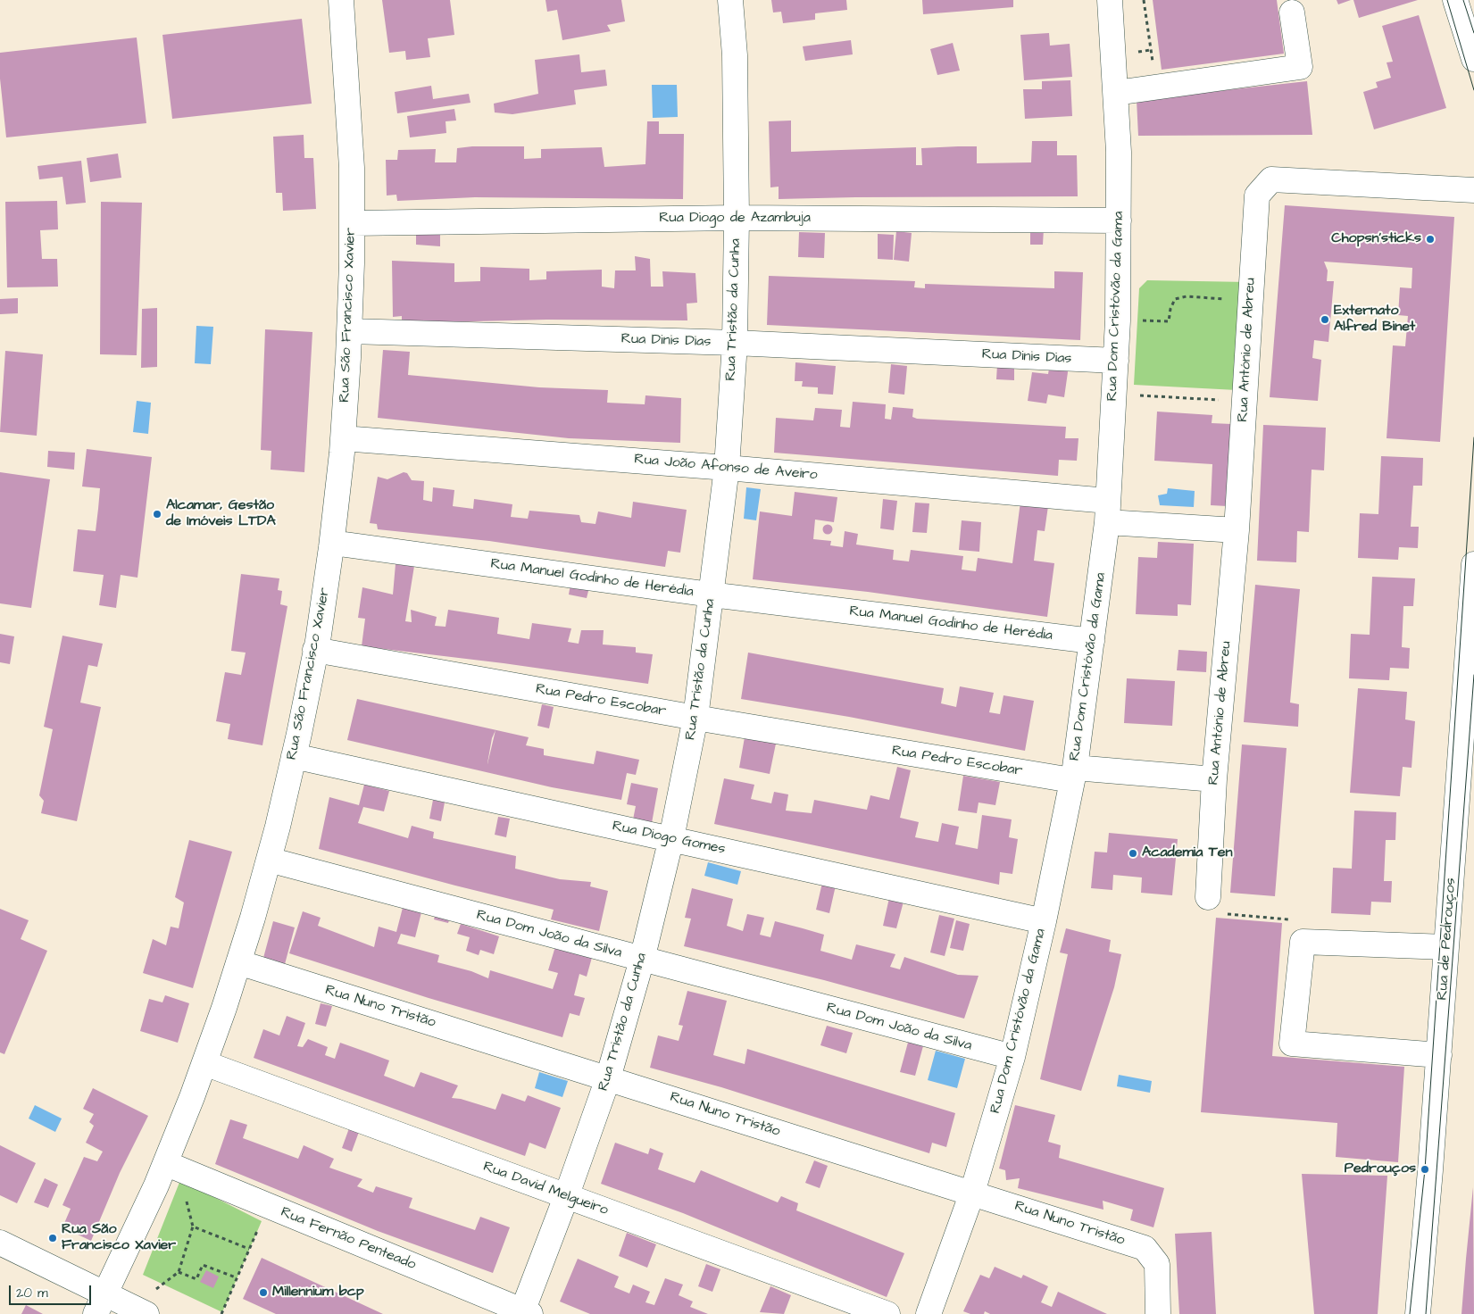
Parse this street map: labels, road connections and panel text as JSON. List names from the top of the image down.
{
  "streets": {
    "street": [
      "Rua Diogo de Azambuja",
      "Rua Dom Cristóvão da Gama",
      "Rua Tristão da Cunha",
      "Rua São Francisco Xavier",
      "Rua Dinis Dias",
      "Rua António de Abreu",
      "Rua João Afonso de Aveiro",
      "Rua Manuel Godinho de Herédia",
      "Rua Pedro Escobar",
      "Rua Diogo Gomes",
      "Rua Dom João da Silva",
      "Rua de Pedrouços",
      "Rua Nuno Tristão",
      "Rua David Melgueiro",
      "Rua Fernão Penteado"
    ]
  },
  "crossings": [
    ["Rua Diogo de Azambuja", "Rua Dom Cristóvão da Gama"],
    ["Rua Diogo de Azambuja", "Rua Tristão da Cunha"],
    ["Rua Diogo de Azambuja", "Rua São Francisco Xavier"],
    ["Rua Dom Cristóvão da Gama", "Rua Dinis Dias"],
    ["Rua Dom Cristóvão da Gama", "Rua João Afonso de Aveiro"],
    ["Rua Dom Cristóvão da Gama", "Rua Manuel Godinho de Herédia"],
    ["Rua Dom Cristóvão da Gama", "Rua Pedro Escobar"],
    ["Rua Dom Cristóvão da Gama", "Rua Diogo Gomes"],
    ["Rua Dom Cristóvão da Gama", "Rua Dom João da Silva"],
    ["Rua Dom Cristóvão da Gama", "Rua Nuno Tristão"],
    ["Rua Tristão da Cunha", "Rua Dinis Dias"],
    ["Rua Tristão da Cunha", "Rua João Afonso de Aveiro"],
    ["Rua Tristão da Cunha", "Rua Manuel Godinho de Herédia"],
    ["Rua Tristão da Cunha", "Rua Pedro Escobar"],
    ["Rua Tristão da Cunha", "Rua Diogo Gomes"],
    ["Rua Tristão da Cunha", "Rua Dom João da Silva"],
    ["Rua Tristão da Cunha", "Rua Nuno Tristão"],
    ["Rua Tristão da Cunha", "Rua David Melgueiro"],
    ["Rua Tristão da Cunha", "Rua Fernão Penteado"],
    ["Rua São Francisco Xavier", "Rua Dinis Dias"],
    ["Rua São Francisco Xavier", "Rua João Afonso de Aveiro"],
    ["Rua São Francisco Xavier", "Rua Manuel Godinho de Herédia"],
    ["Rua São Francisco Xavier", "Rua Pedro Escobar"],
    ["Rua São Francisco Xavier", "Rua Diogo Gomes"],
    ["Rua São Francisco Xavier", "Rua Dom João da Silva"],
    ["Rua São Francisco Xavier", "Rua Nuno Tristão"],
    ["Rua São Francisco Xavier", "Rua David Melgueiro"],
    ["Rua São Francisco Xavier", "Rua Fernão Penteado"],
    ["Rua António de Abreu", "Rua Pedro Escobar"]
  ],
  "places": [
    "Chopsn'sticks",
    "Externato Alfred Binet",
    "Alcamar, Gestão de Imóveis LTDA",
    "Academia Ten",
    "Pedrouços",
    "Rua São Francisco Xavier",
    "Millennium bcp"
  ],
  "scale_bar": "20 m"
}
